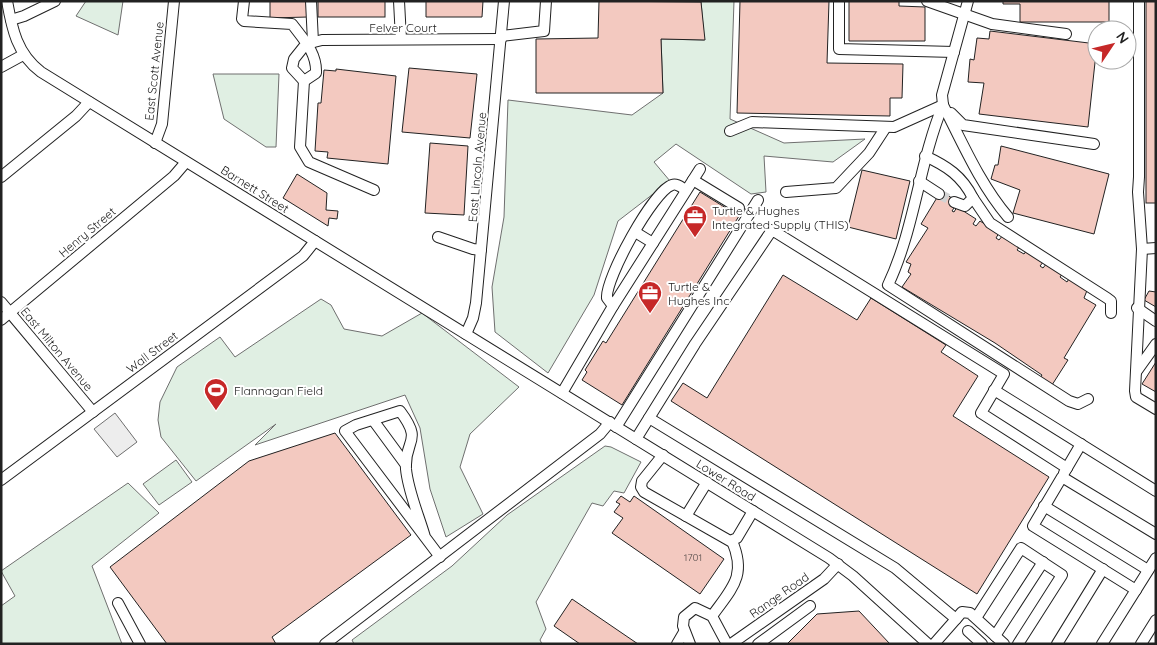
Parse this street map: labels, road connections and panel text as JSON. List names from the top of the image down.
{
  "streets": {
    "street": [
      "Felver Court",
      "East Scott Avenue",
      "East Lincoln Avenue",
      "Barnett Street",
      "Henry Street",
      "East Milton Avenue",
      "Wall Street",
      "Lower Road",
      "Range Road"
    ]
  },
  "crossings": [
    ["Felver Court", "East Lincoln Avenue"],
    ["East Scott Avenue", "Barnett Street"],
    ["East Lincoln Avenue", "Barnett Street"],
    ["Barnett Street", "Henry Street"],
    ["Barnett Street", "Wall Street"],
    ["Barnett Street", "Lower Road"],
    ["Henry Street", "East Milton Avenue"],
    ["East Milton Avenue", "Wall Street"],
    ["Lower Road", "Range Road"]
  ],
  "places": {
    "office": ["Turtle & Hughes Integrated Supply (THIS)", "Turtle & Hughes Inc"],
    "sports": ["Flannagan Field"]
  },
  "house_numbers": ["1701"],
  "north": "top right"
}
